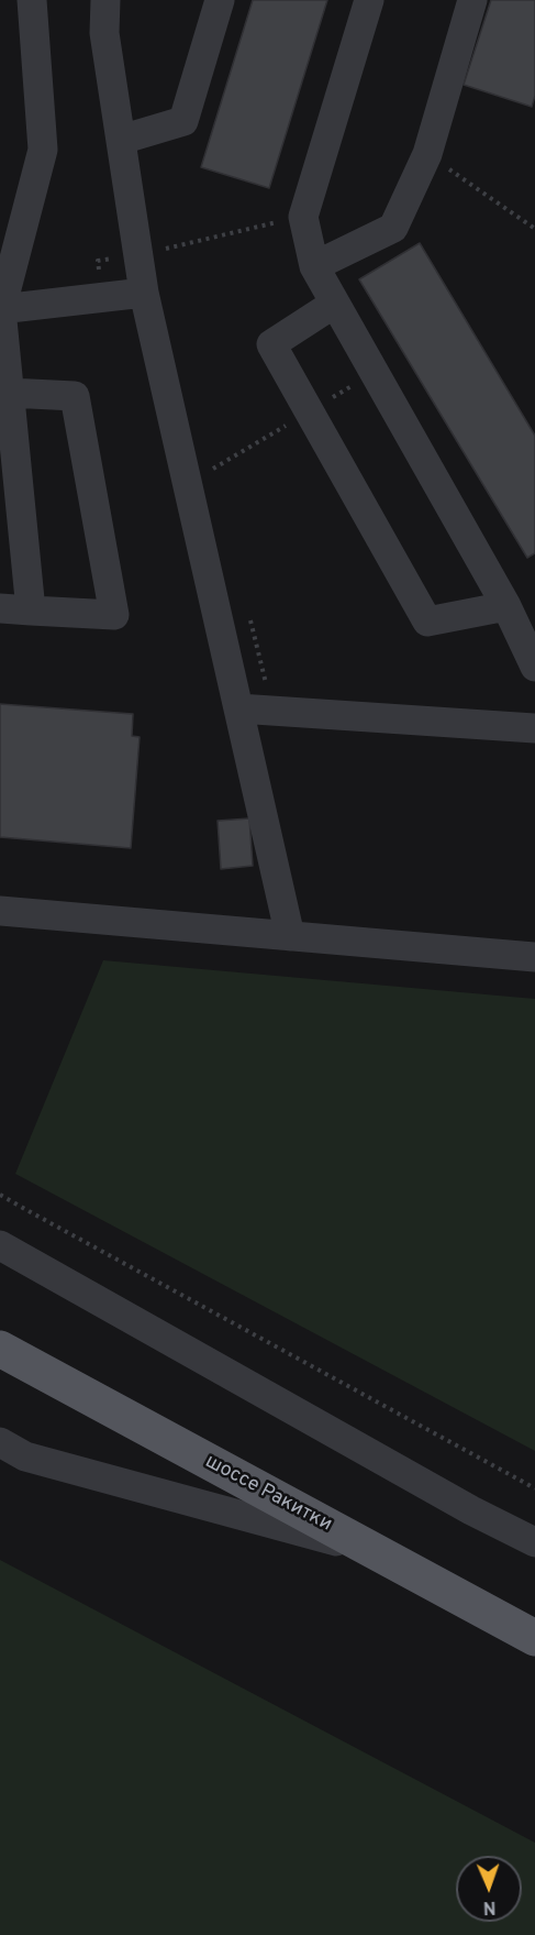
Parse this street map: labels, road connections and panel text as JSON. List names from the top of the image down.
{
  "streets": {
    "main road": ["шоссе Ракитки"]
  },
  "north": "bottom"
}
